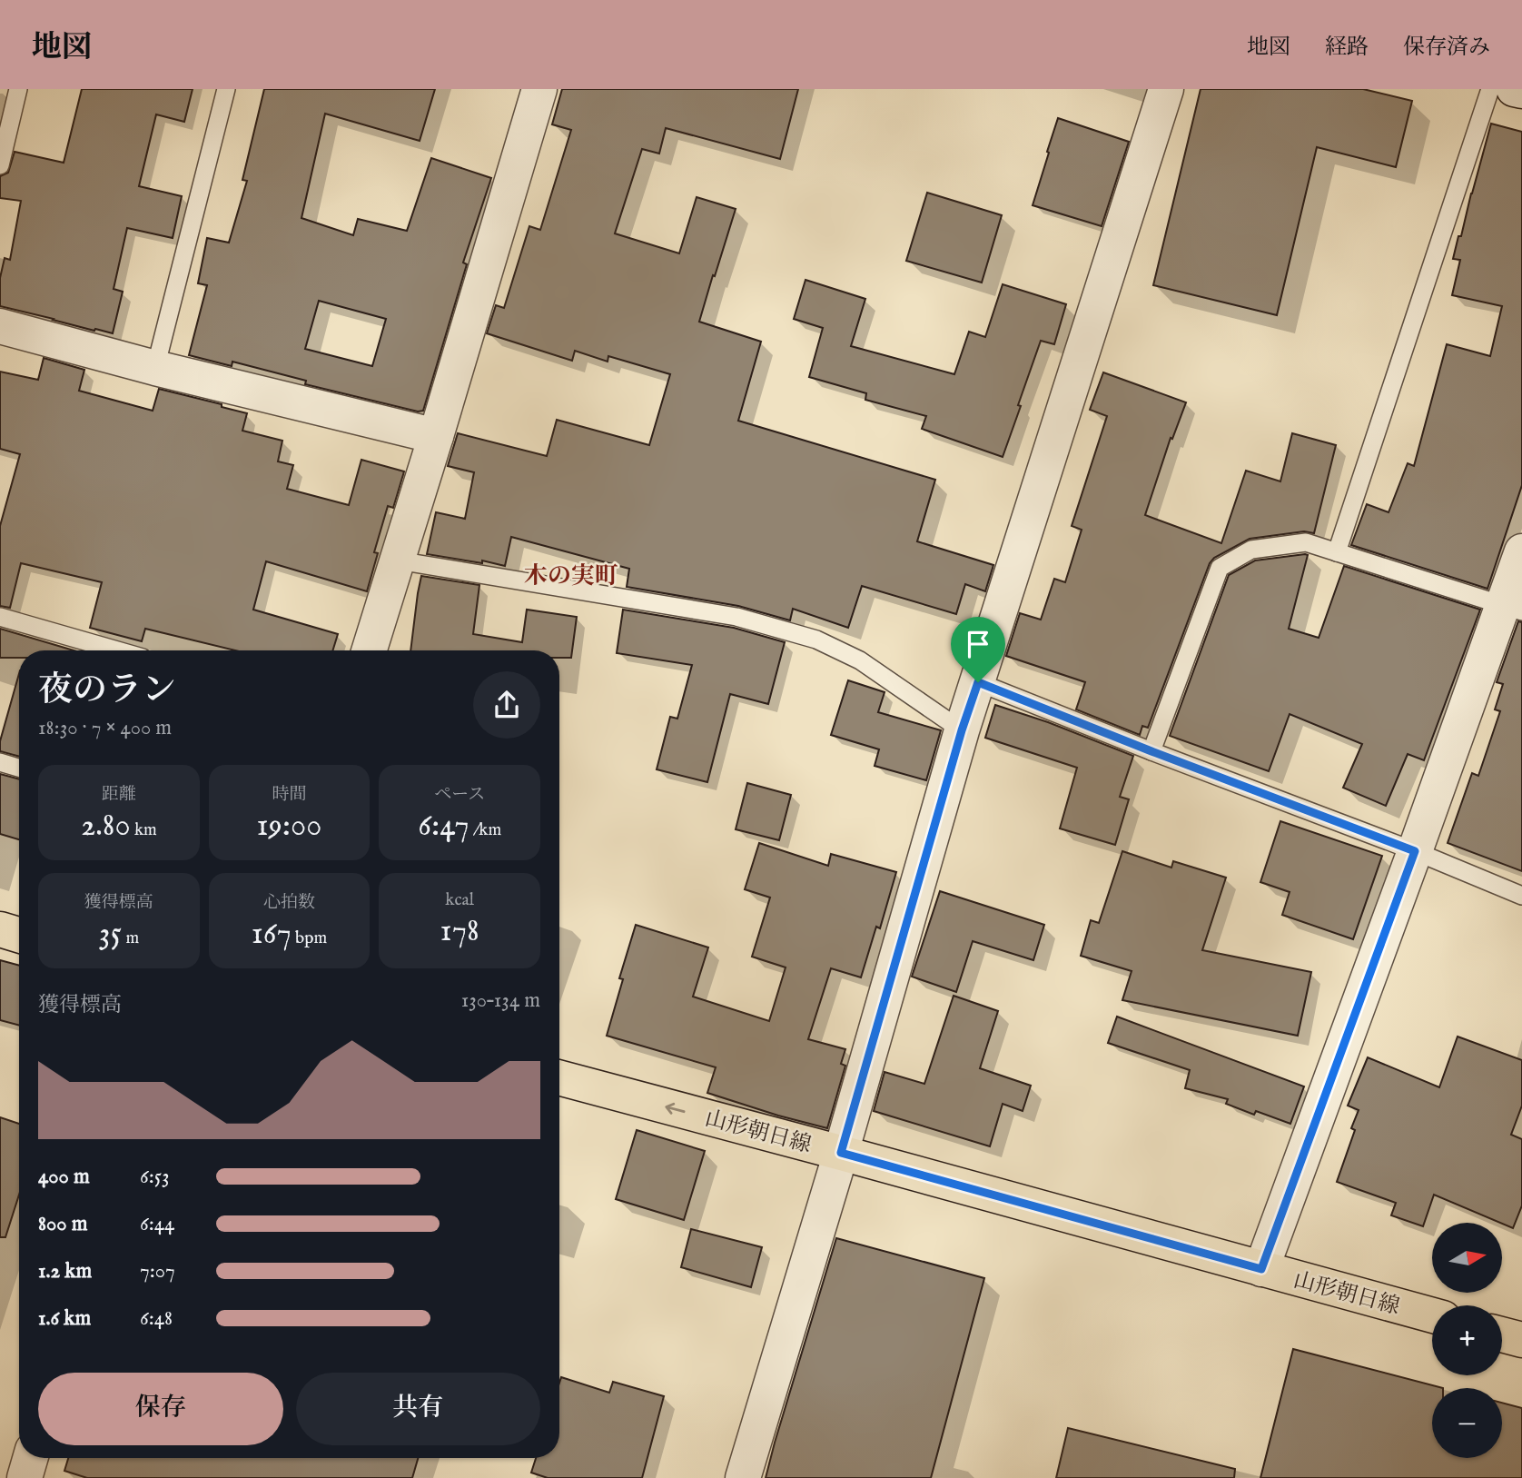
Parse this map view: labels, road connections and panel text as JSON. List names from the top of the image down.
{
  "streets": {
    "main road": ["山形朝日線"]
  },
  "districts": ["木の実町"],
  "north": "right",
  "page": {
    "header": "地図",
    "nav": ["地図", "経路", "保存済み"],
    "heading": ["夜のラン", "18:30 · 7 × 400 m"],
    "stats": [
      ["距離", "2.80 km"],
      ["時間", "19:00"],
      ["ペース", "6:47 /km"],
      ["獲得標高", "35 m"],
      ["心拍数", "167 bpm"],
      ["kcal", "178"]
    ],
    "chart": ["獲得標高", "130–134 m"],
    "list": [
      {
        "name": "400 m",
        "note": "6:53"
      },
      {
        "name": "800 m",
        "note": "6:44"
      },
      {
        "name": "1.2 km",
        "note": "7:07"
      },
      {
        "name": "1.6 km",
        "note": "6:48"
      }
    ],
    "map_buttons": ["+", "−"],
    "buttons": ["保存", "共有"]
  }
}
